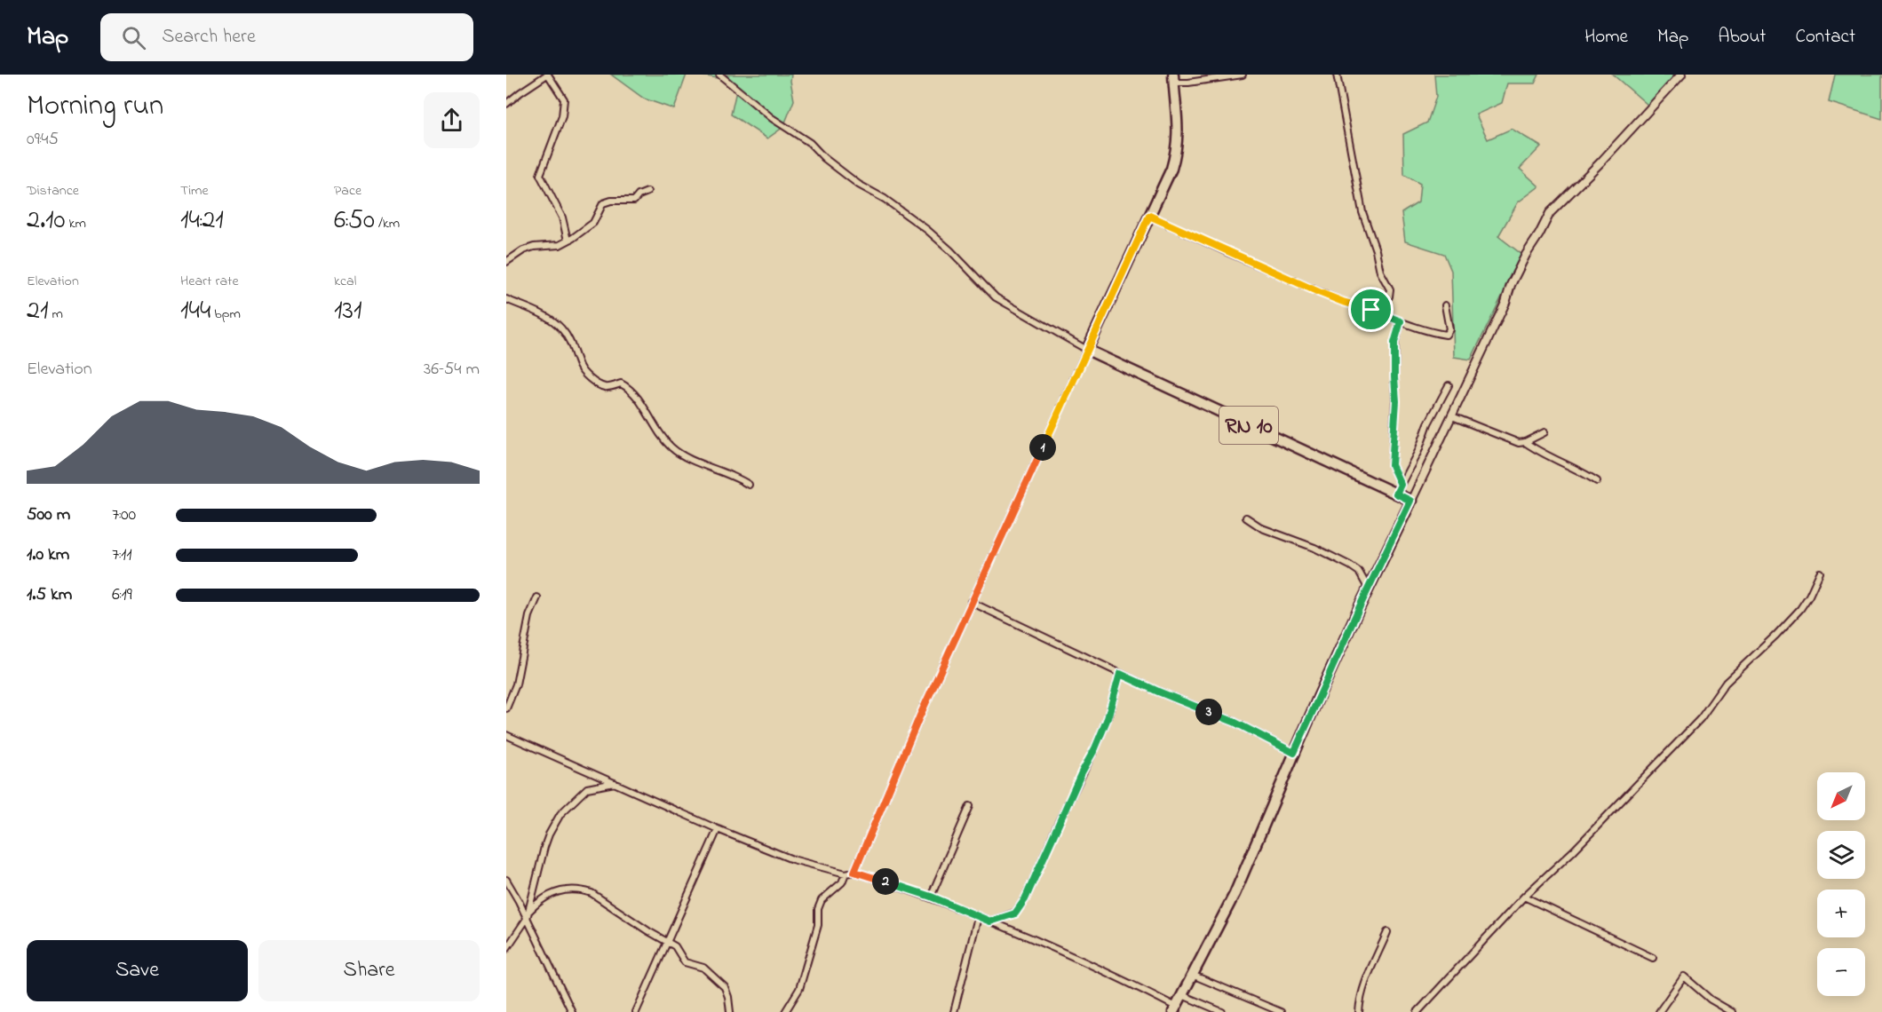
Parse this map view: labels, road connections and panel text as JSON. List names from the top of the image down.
{
  "streets": {
    "main road": ["RN 10"]
  },
  "north": "bottom left",
  "page": {
    "header": "Map",
    "search": "Search here",
    "nav": [
      "Home",
      "Map",
      "About",
      "Contact"
    ],
    "heading": ["Morning run", "09:45"],
    "stats": [
      ["Distance", "2.10 km"],
      ["Time", "14:21"],
      ["Pace", "6:50 /km"],
      ["Elevation", "21 m"],
      ["Heart rate", "144 bpm"],
      ["kcal", "131"]
    ],
    "chart": ["Elevation", "36–54 m"],
    "pins": ["1", "3", "2"],
    "list": [
      {
        "name": "500 m",
        "note": "7:00"
      },
      {
        "name": "1.0 km",
        "note": "7:11"
      },
      {
        "name": "1.5 km",
        "note": "6:19"
      }
    ],
    "map_buttons": ["+", "−"],
    "buttons": ["Save", "Share"]
  }
}
